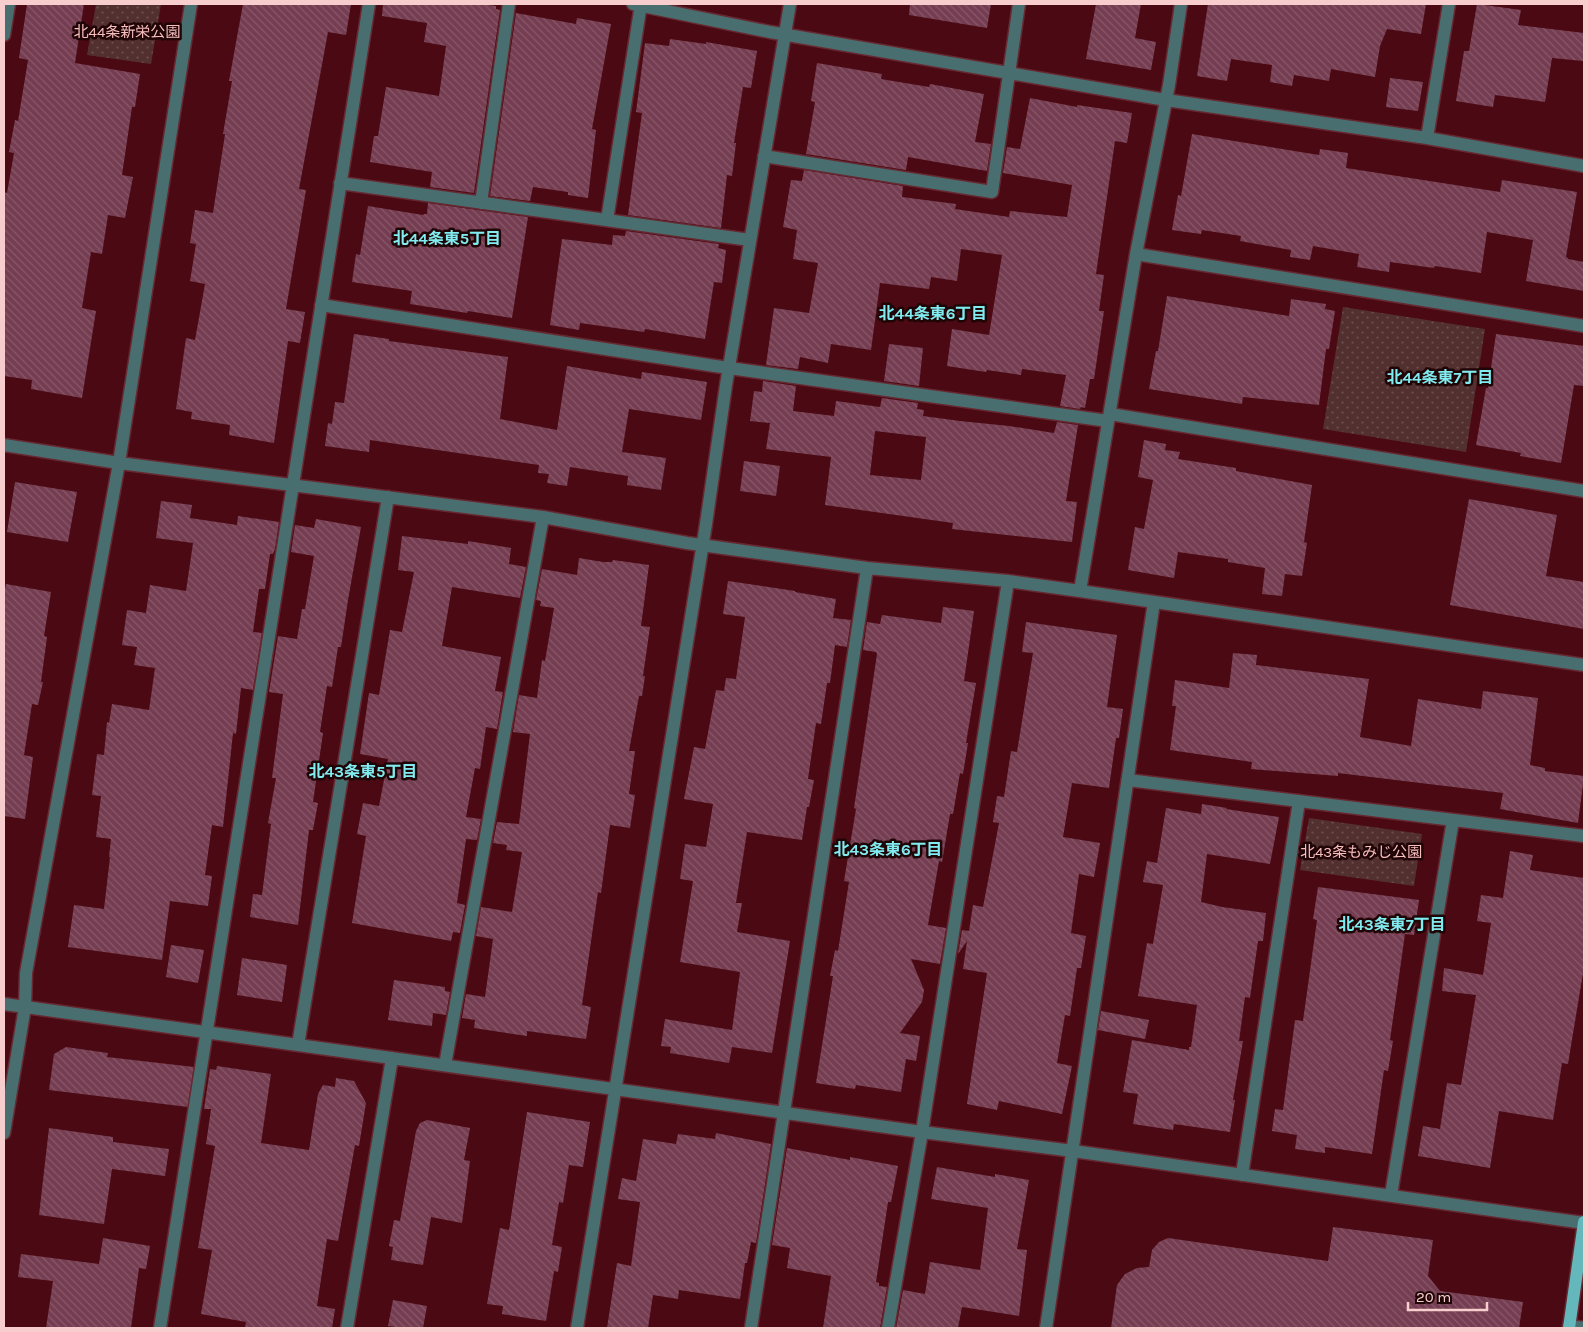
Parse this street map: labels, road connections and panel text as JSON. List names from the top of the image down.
{
  "districts": [
    "北44条東5丁目",
    "北44条東6丁目",
    "北44条東7丁目",
    "北43条東5丁目",
    "北43条東6丁目",
    "北43条東7丁目"
  ],
  "parks": ["北44条新栄公園", "北43条もみじ公園"],
  "scale_bar": "20 m"
}
